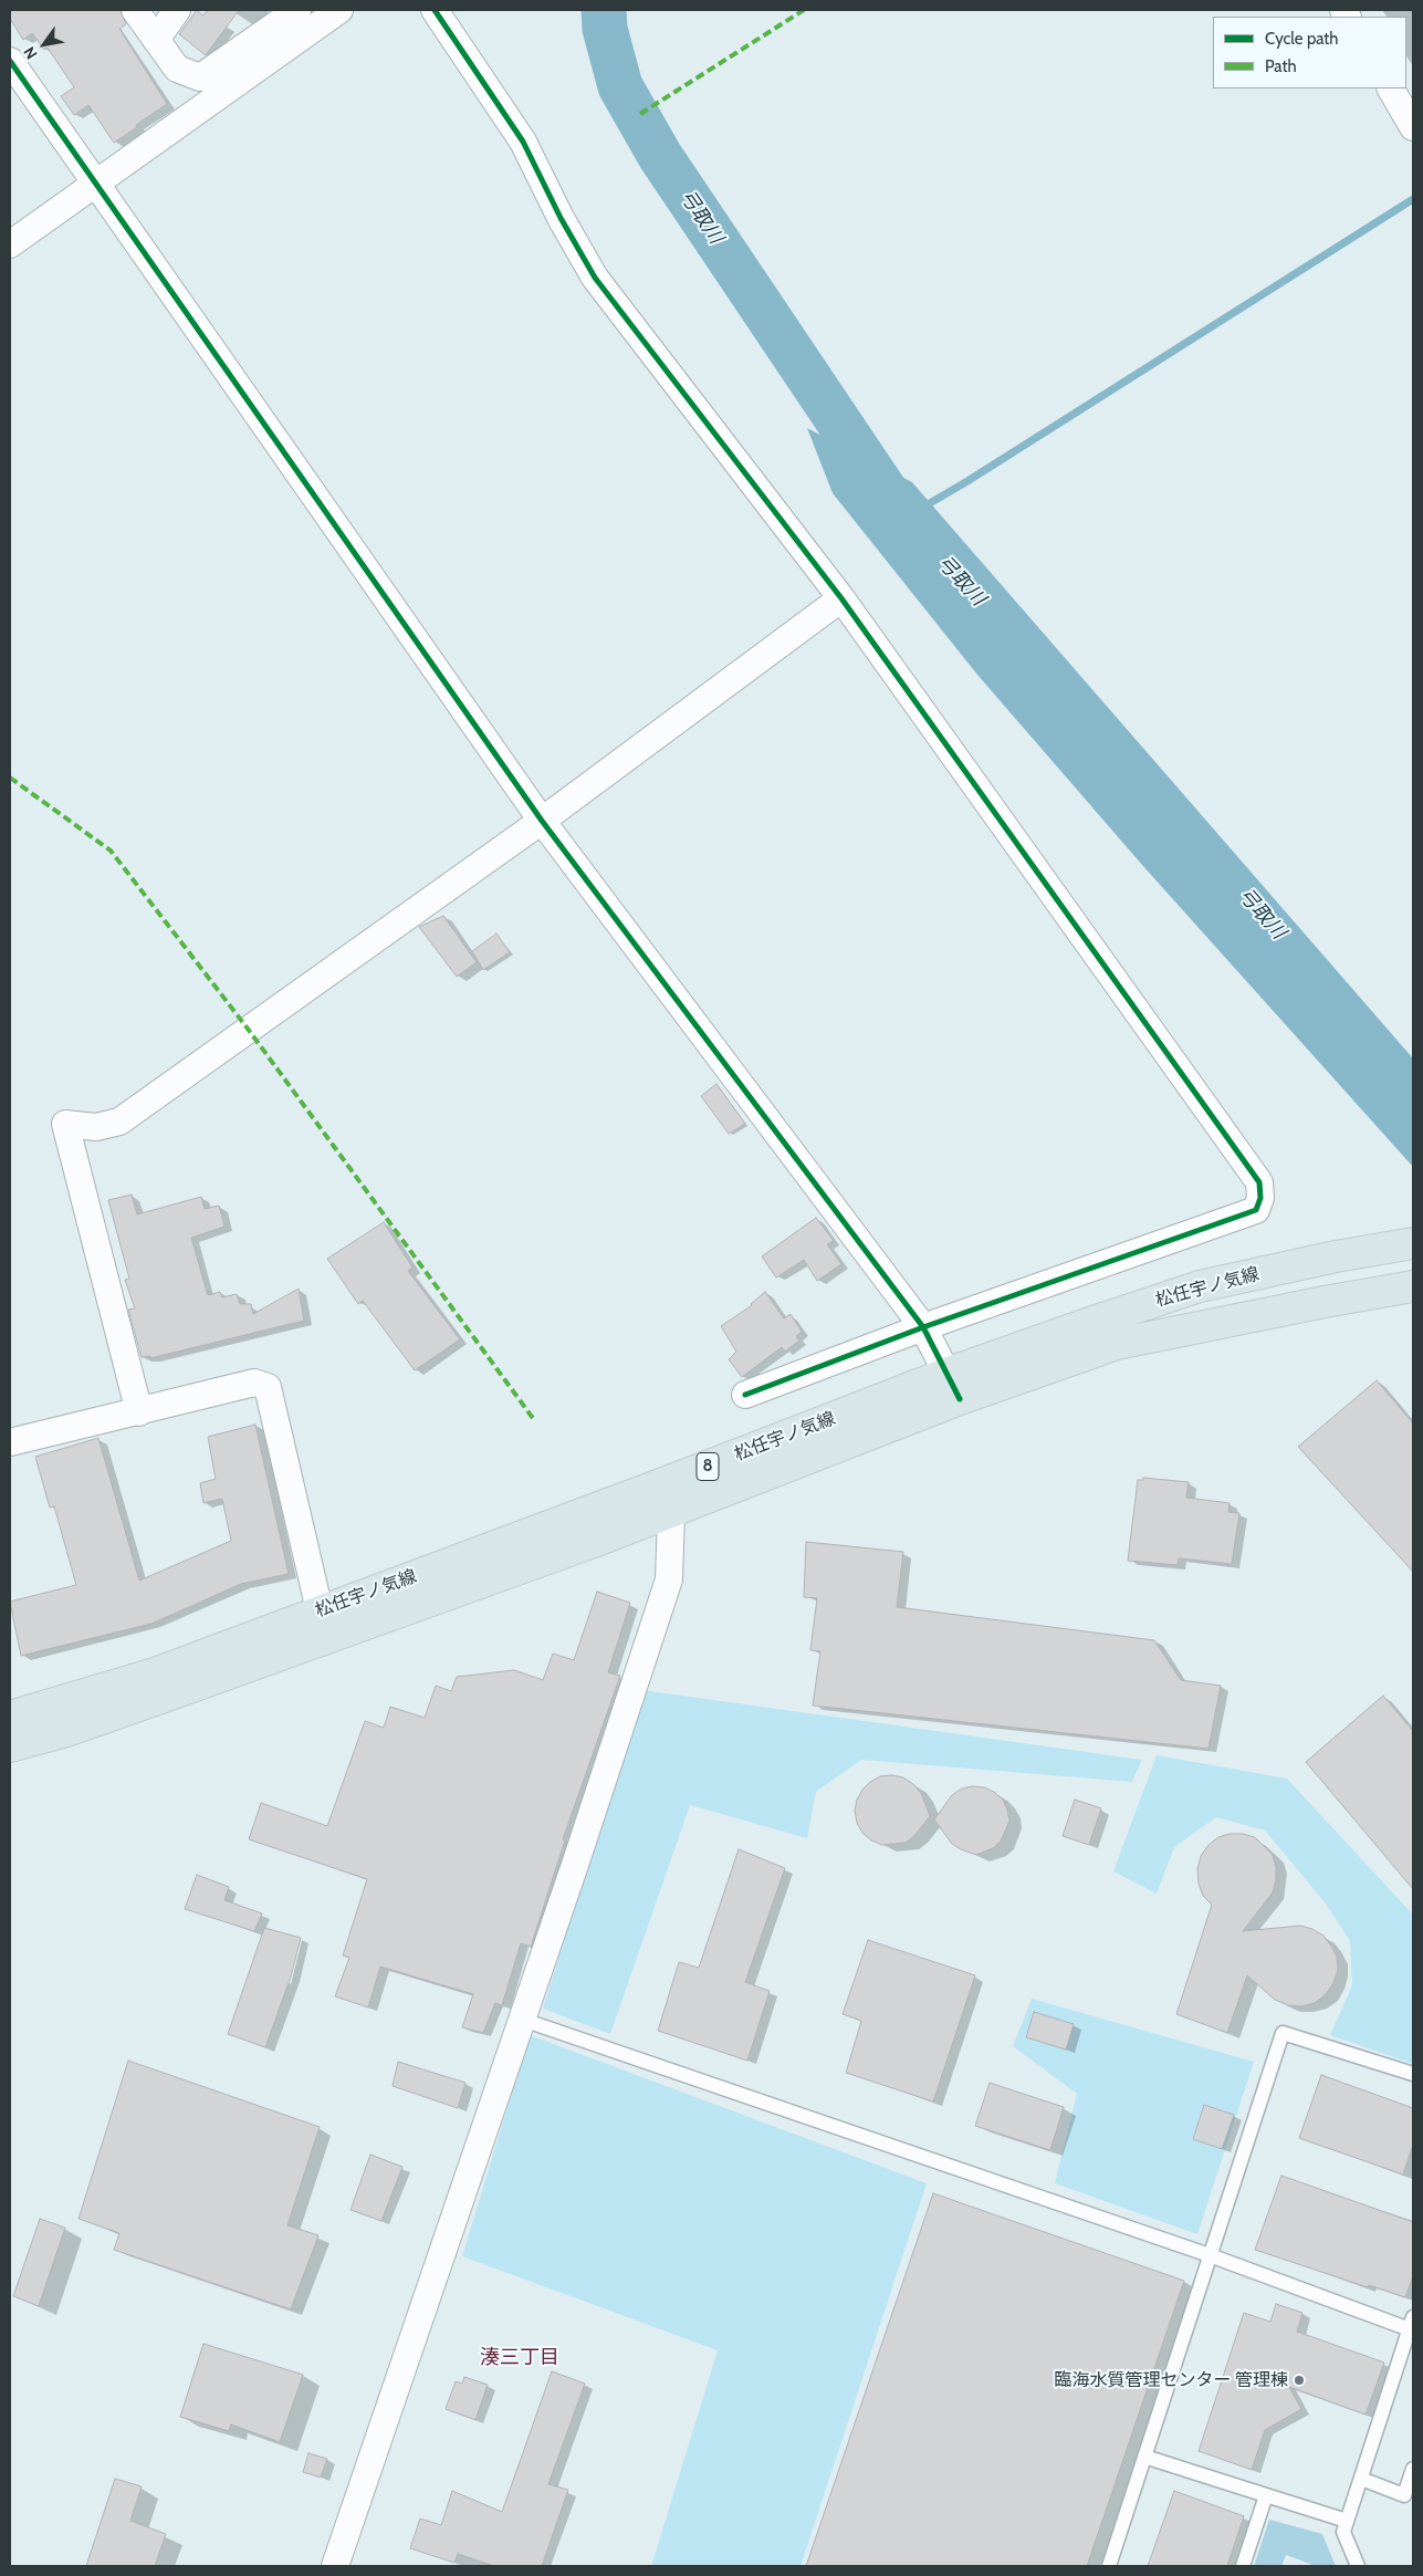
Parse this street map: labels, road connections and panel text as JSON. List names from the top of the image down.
{
  "streets": {
    "main road": ["松任宇ノ気線", "8"]
  },
  "districts": ["湊三丁目"],
  "water": ["弓取川"],
  "places": ["臨海水質管理センター 管理棟"],
  "legend": ["Cycle path", "Path"],
  "north": "bottom left"
}
